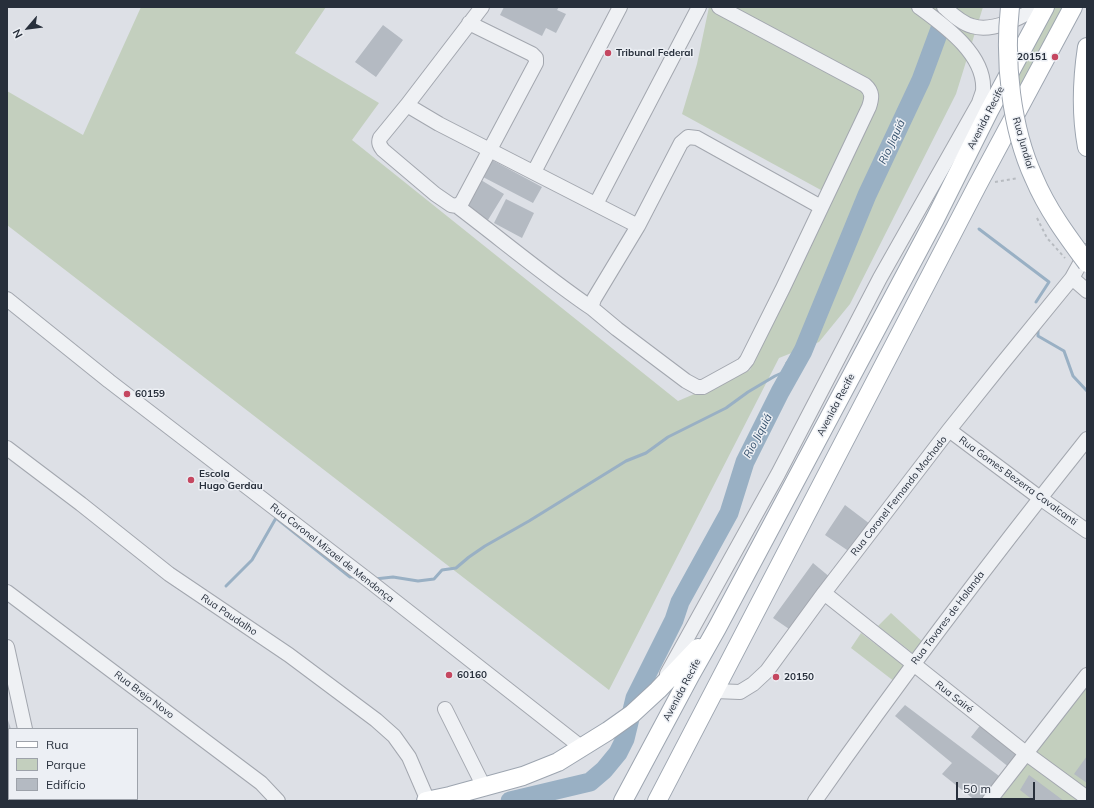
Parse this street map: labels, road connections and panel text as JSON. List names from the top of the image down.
{
  "streets": {
    "main road": ["Avenida Recife", "Rua Jundiaí"],
    "street": [
      "Rua Gomes Bezerra Cavalcanti",
      "Rua Coronel Fernando Machado",
      "Rua Coronel Mizael de Mendonça",
      "Rua Paudalho",
      "Rua Tavares de Holanda",
      "Rua Brejo Novo",
      "Rua Sairé"
    ]
  },
  "crossings": [
    ["Rua Jundiaí", "Rua Coronel Fernando Machado"],
    ["Rua Gomes Bezerra Cavalcanti", "Rua Coronel Fernando Machado"],
    ["Rua Gomes Bezerra Cavalcanti", "Rua Tavares de Holanda"],
    ["Rua Coronel Fernando Machado", "Rua Sairé"],
    ["Rua Tavares de Holanda", "Rua Sairé"]
  ],
  "water": ["Rio Jiquiá"],
  "places": [
    "Tribunal Federal",
    "20151",
    "60159",
    "Escola Hugo Gerdau",
    "60160",
    "20150"
  ],
  "legend": ["Rua", "Parque", "Edifício"],
  "scale_bar": "50 m",
  "north": "bottom left"
}
